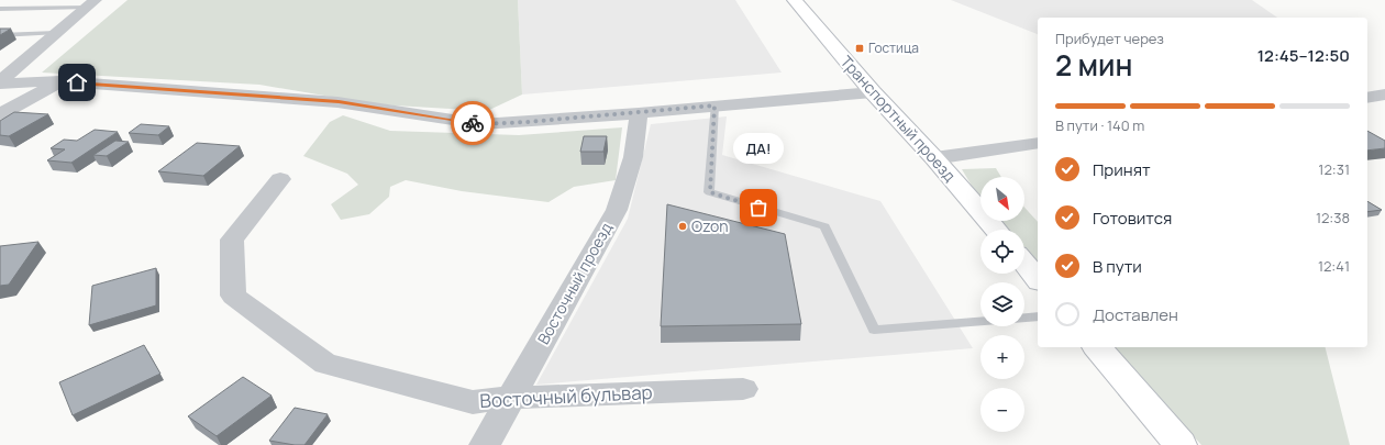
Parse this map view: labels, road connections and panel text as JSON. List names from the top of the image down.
{
  "streets": {
    "main road": ["Транспортный проезд"],
    "street": ["Восточный проезд", "Восточный бульвар"]
  },
  "crossings": [
    ["Восточный проезд", "Восточный бульвар"]
  ],
  "places": {
    "transit": ["Гостица"],
    "other": ["ДА!", "Ozon"]
  },
  "north": "bottom right",
  "page": {
    "heading": ["2 мин", "Прибудет через", "12:45–12:50"],
    "bar": "В пути · 140 m",
    "bubble": "ДА!",
    "list": [
      ["Принят", "12:31"],
      ["Готовится", "12:38"],
      ["В пути", "12:41"],
      "Доставлен"
    ],
    "map_buttons": ["+", "−"]
  }
}
